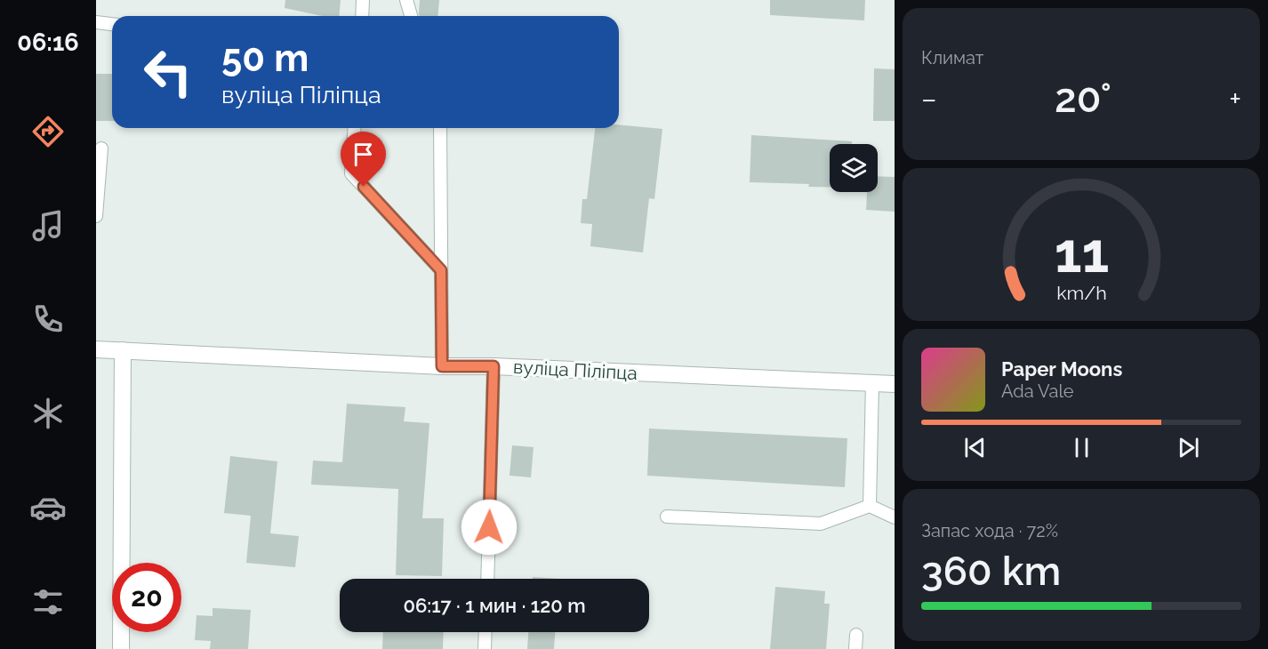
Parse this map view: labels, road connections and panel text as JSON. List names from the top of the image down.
{
  "streets": {
    "street": ["вуліца Піліпца"]
  },
  "page": {
    "tabs": "06:16",
    "tile": [
      "Климат",
      ["Запас хода · 72%", "360 km"]
    ],
    "turn": ["50 m", "вуліца Піліпца"],
    "heat": ["−", "20°", "+"],
    "song": ["Paper Moons", "Ada Vale"],
    "limit": "20",
    "trip": "06:17 · 1 мин · 120 m",
    "gauge": ["11", "km/h"]
  }
}
